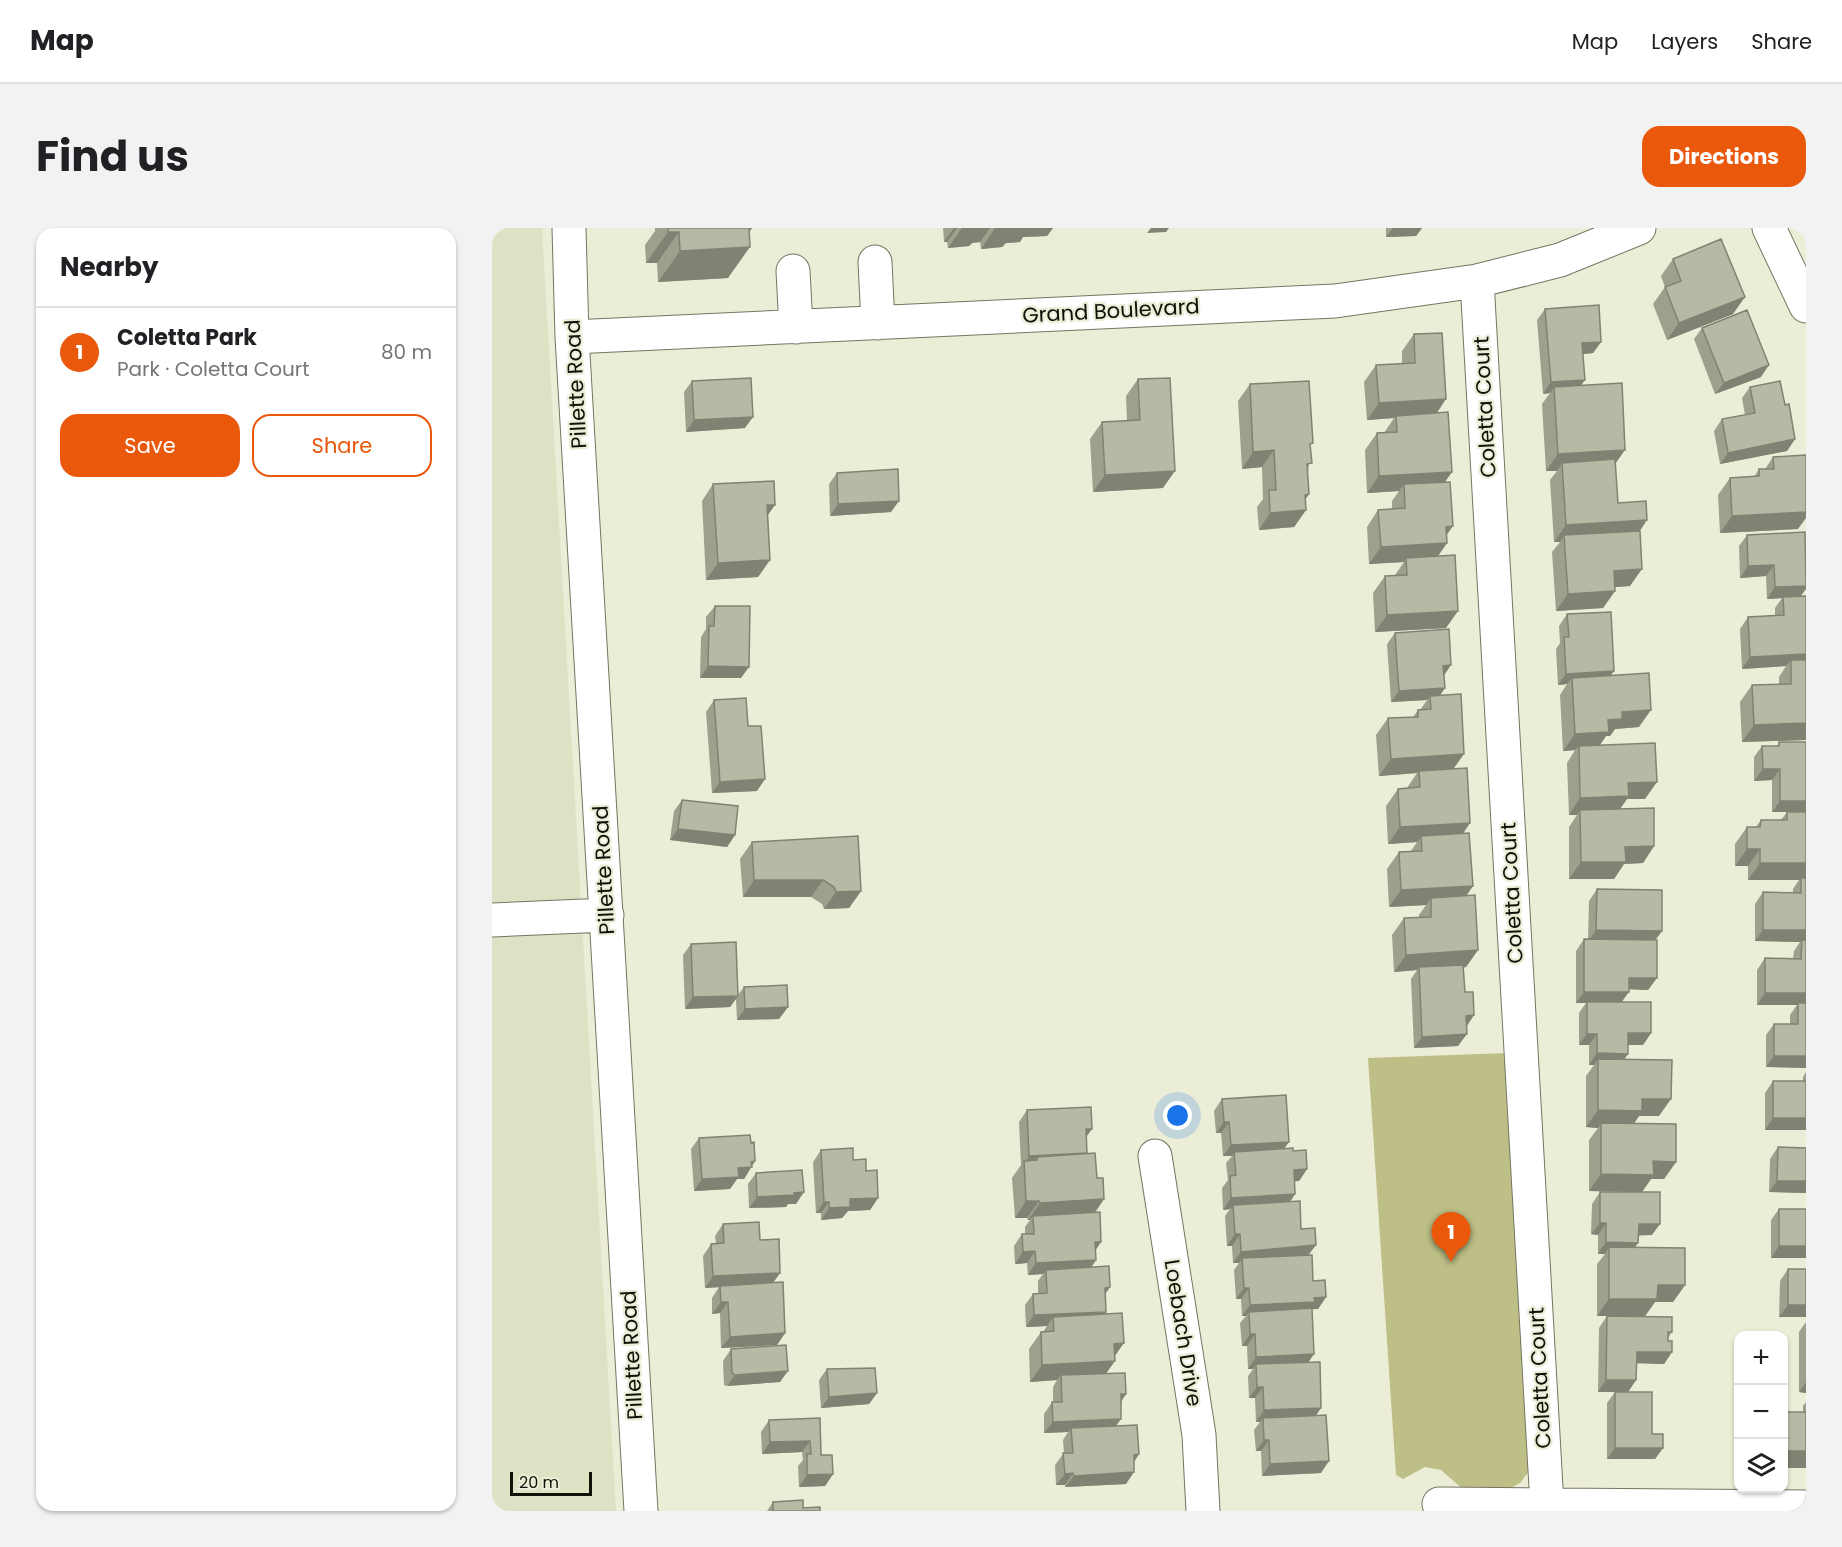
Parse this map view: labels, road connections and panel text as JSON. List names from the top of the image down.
{
  "streets": {
    "street": [
      "Grand Boulevard",
      "Pillette Road",
      "Coletta Court",
      "Loebach Drive"
    ]
  },
  "crossings": [
    ["Grand Boulevard", "Pillette Road"],
    ["Grand Boulevard", "Coletta Court"]
  ],
  "scale_bar": "20 m",
  "page": {
    "header": "Map",
    "nav": ["Map", "Layers", "Share"],
    "title": "Find us",
    "buttons": [
      "Directions",
      ["Save", "Share"]
    ],
    "heading": "Nearby",
    "list": [
      {
        "mark": "1",
        "name": "Coletta Park",
        "note": "Park · Coletta Court",
        "value": "80 m"
      }
    ],
    "pins": "1",
    "map_buttons": ["+", "−"],
    "scale": "20 m"
  }
}
